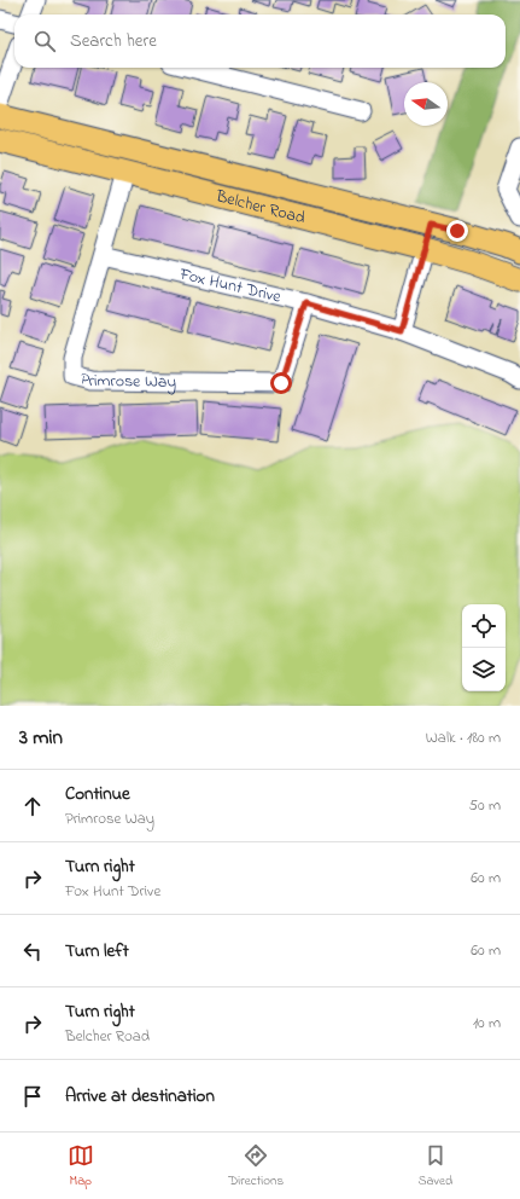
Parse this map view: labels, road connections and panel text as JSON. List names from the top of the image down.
{
  "streets": {
    "main road": ["Belcher Road"],
    "street": ["Fox Hunt Drive", "Primrose Way"]
  },
  "crossings": [
    ["Belcher Road", "Primrose Way"],
    ["Fox Hunt Drive", "Primrose Way"]
  ],
  "north": "left",
  "page": {
    "search": "Search here",
    "heading": ["3 min", "Walk · 180 m"],
    "list": [
      ["Continue", "Primrose Way", "50 m"],
      ["Turn right", "Fox Hunt Drive", "60 m"],
      ["Turn left", "60 m"],
      ["Turn right", "Belcher Road", "10 m"],
      "Arrive at destination"
    ],
    "nav": ["Map", "Directions", "Saved"]
  }
}
